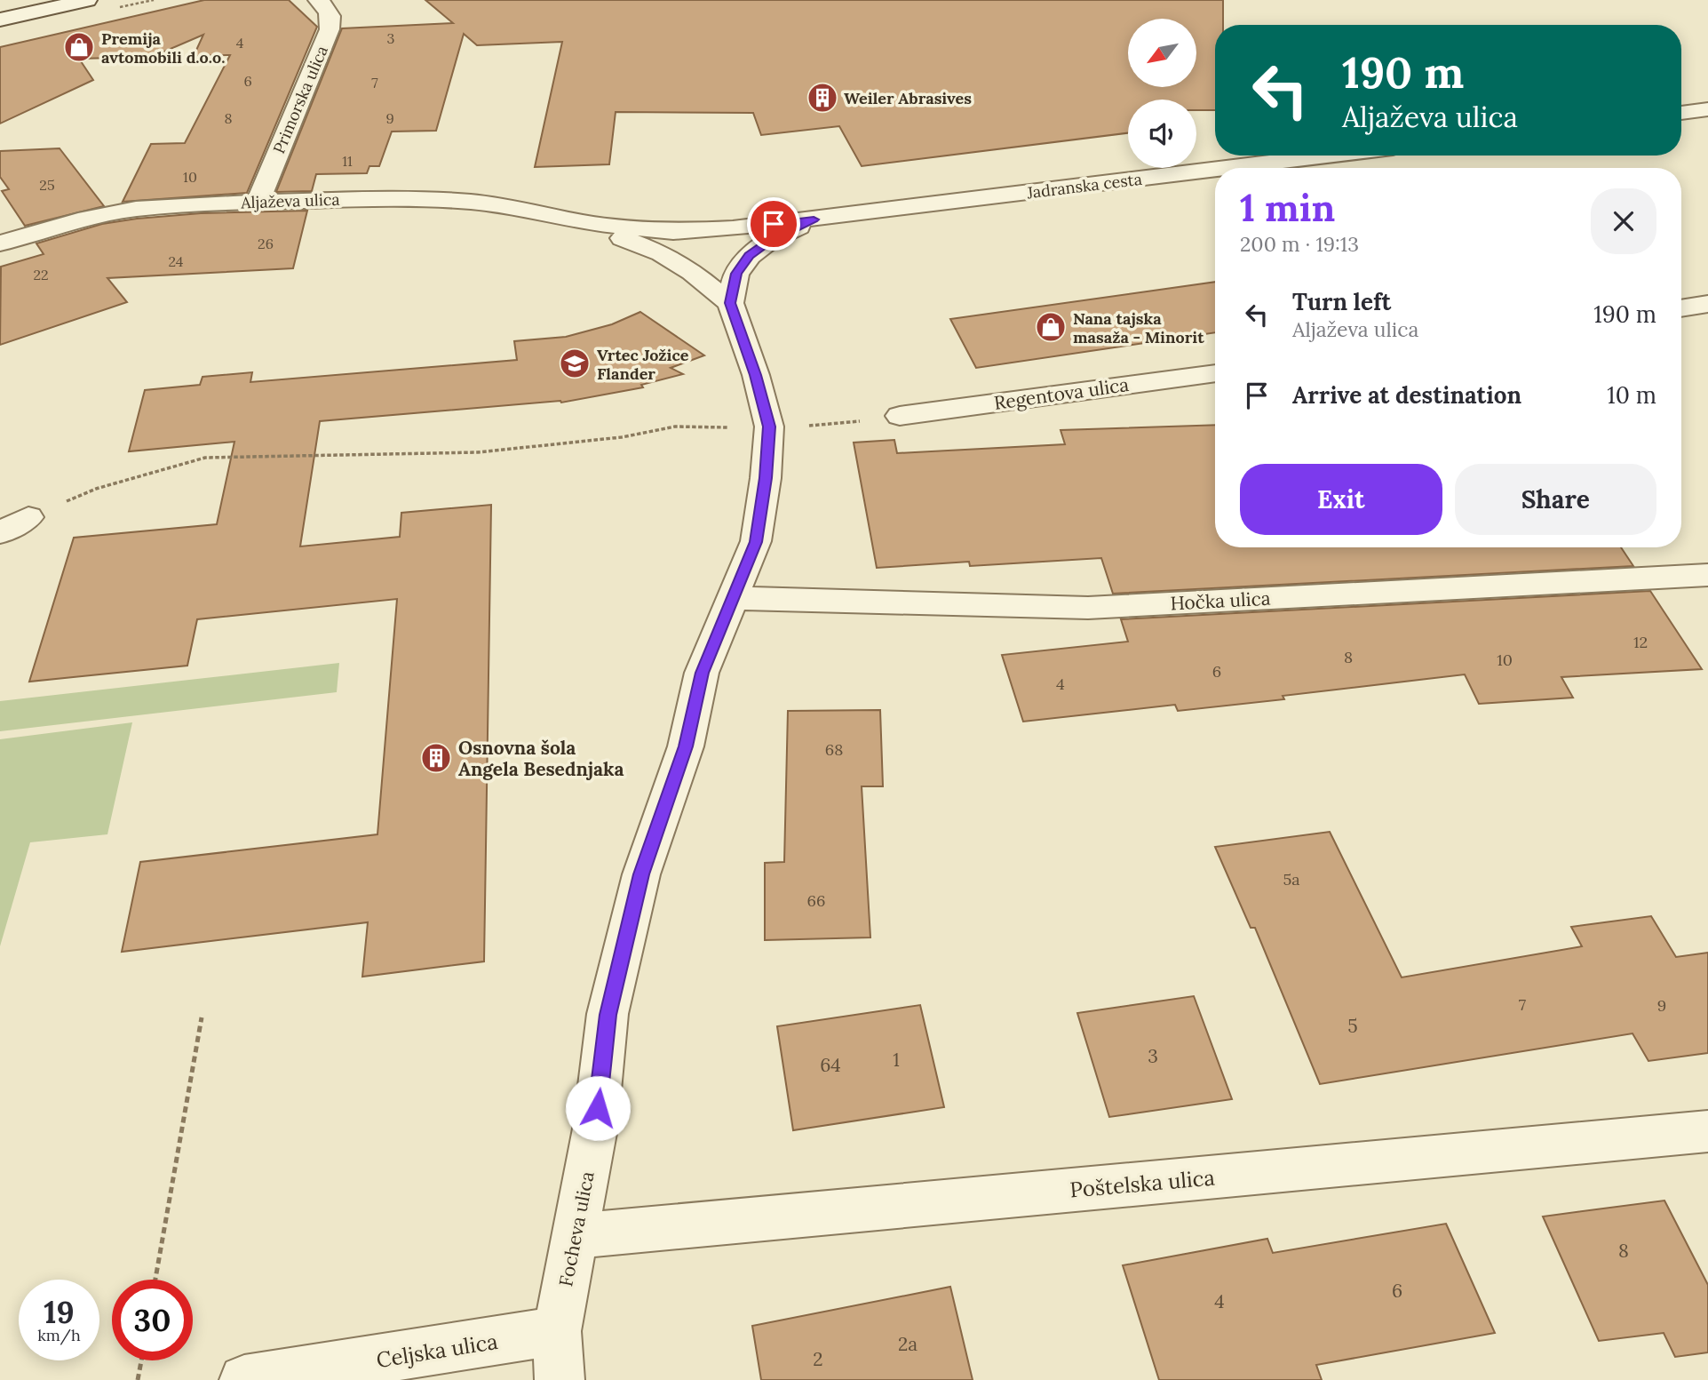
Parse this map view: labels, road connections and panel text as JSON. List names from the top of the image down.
{
  "streets": {
    "street": [
      "Primorska ulica",
      "Jadranska cesta",
      "Aljaževa ulica",
      "Regentova ulica",
      "Hočka ulica",
      "Poštelska ulica",
      "Focheva ulica",
      "Celjska ulica"
    ]
  },
  "crossings": [
    ["Primorska ulica", "Aljaževa ulica"],
    ["Jadranska cesta", "Aljaževa ulica"],
    ["Aljaževa ulica", "Focheva ulica"],
    ["Hočka ulica", "Focheva ulica"],
    ["Poštelska ulica", "Focheva ulica"],
    ["Focheva ulica", "Celjska ulica"]
  ],
  "places": {
    "shop": ["Premija avtomobili d.o.o.", "Nana tajska masaža - Minorit"],
    "building": ["Weiler Abrasives", "Osnovna šola Angela Besednjaka"],
    "school or university": ["Vrtec Jožice Flander"]
  },
  "house_numbers": [
    "3",
    "4",
    "6",
    "7",
    "8",
    "9",
    "11",
    "10",
    "25",
    "26",
    "24",
    "22",
    "12",
    "8",
    "10",
    "6",
    "4",
    "68",
    "5a",
    "66",
    "7",
    "9",
    "5",
    "3",
    "1",
    "64",
    "8",
    "6",
    "4",
    "2a",
    "2"
  ],
  "north": "bottom left",
  "page": {
    "turn": ["190 m", "Aljaževa ulica"],
    "heading": ["1 min", "200 m · 19:13"],
    "list": [
      {
        "name": "Turn left",
        "note": "Aljaževa ulica",
        "value": "190 m"
      },
      {
        "name": "Arrive at destination",
        "value": "10 m"
      }
    ],
    "buttons": ["Exit", "Share"],
    "speed": "19 km/h",
    "limit": "30"
  }
}
